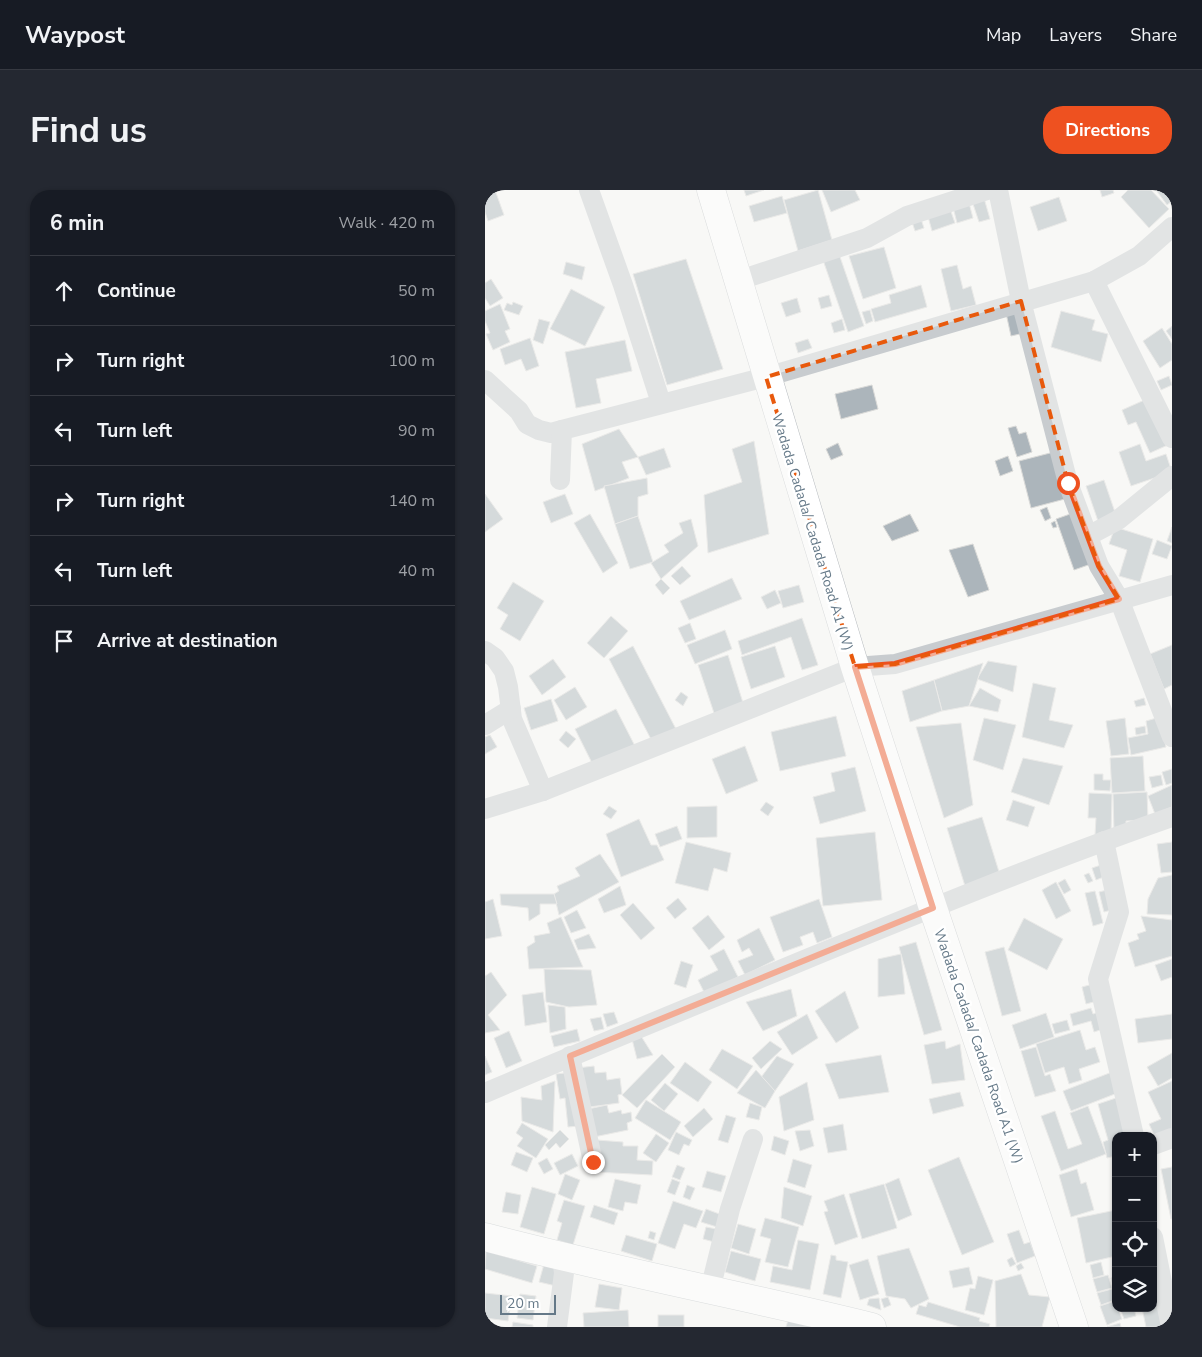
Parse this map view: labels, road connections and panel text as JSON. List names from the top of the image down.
{
  "streets": {
    "main road": ["Wadada Cadada/ Cadada Road A1 (W)"]
  },
  "scale_bar": "20 m",
  "page": {
    "header": "Waypost",
    "nav": ["Map", "Layers", "Share"],
    "buttons": "Directions",
    "title": "Find us",
    "heading": ["6 min", "Walk · 420 m"],
    "list": [
      ["Continue", "50 m"],
      ["Turn right", "100 m"],
      ["Turn left", "90 m"],
      ["Turn right", "140 m"],
      ["Turn left", "40 m"],
      "Arrive at destination"
    ],
    "map_buttons": ["+", "−"],
    "scale": "20 m"
  }
}
